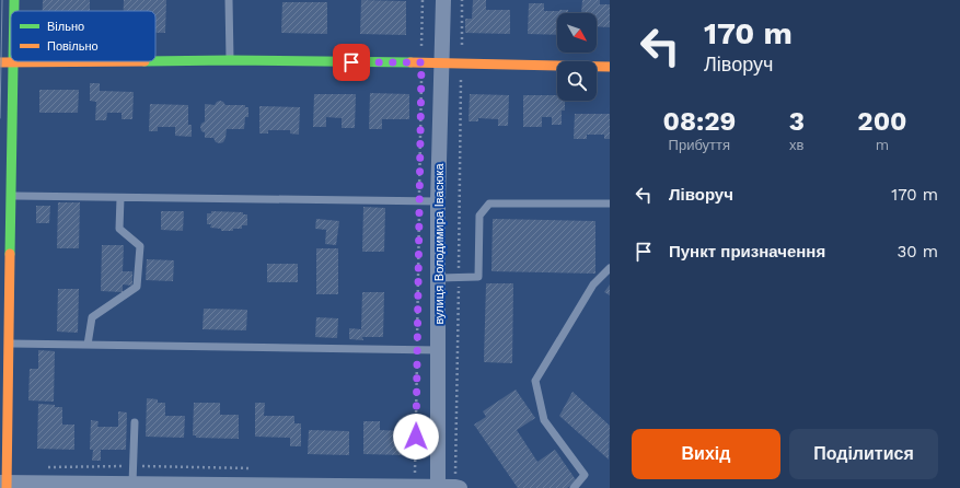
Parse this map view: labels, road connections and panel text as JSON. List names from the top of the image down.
{
  "streets": {
    "street": ["вулиця Володимира Івасюка"]
  },
  "legend": ["Вільно", "Повільно"],
  "north": "bottom right",
  "page": {
    "turn": ["170 m", "Ліворуч"],
    "eta": [
      "08:29",
      "Прибуття",
      "3",
      "хв",
      "200",
      "m"
    ],
    "list": [
      {
        "name": "Ліворуч",
        "value": "170 m"
      },
      {
        "name": "Пункт призначення",
        "value": "30 m"
      }
    ],
    "buttons": ["Вихід", "Поділитися"]
  }
}
